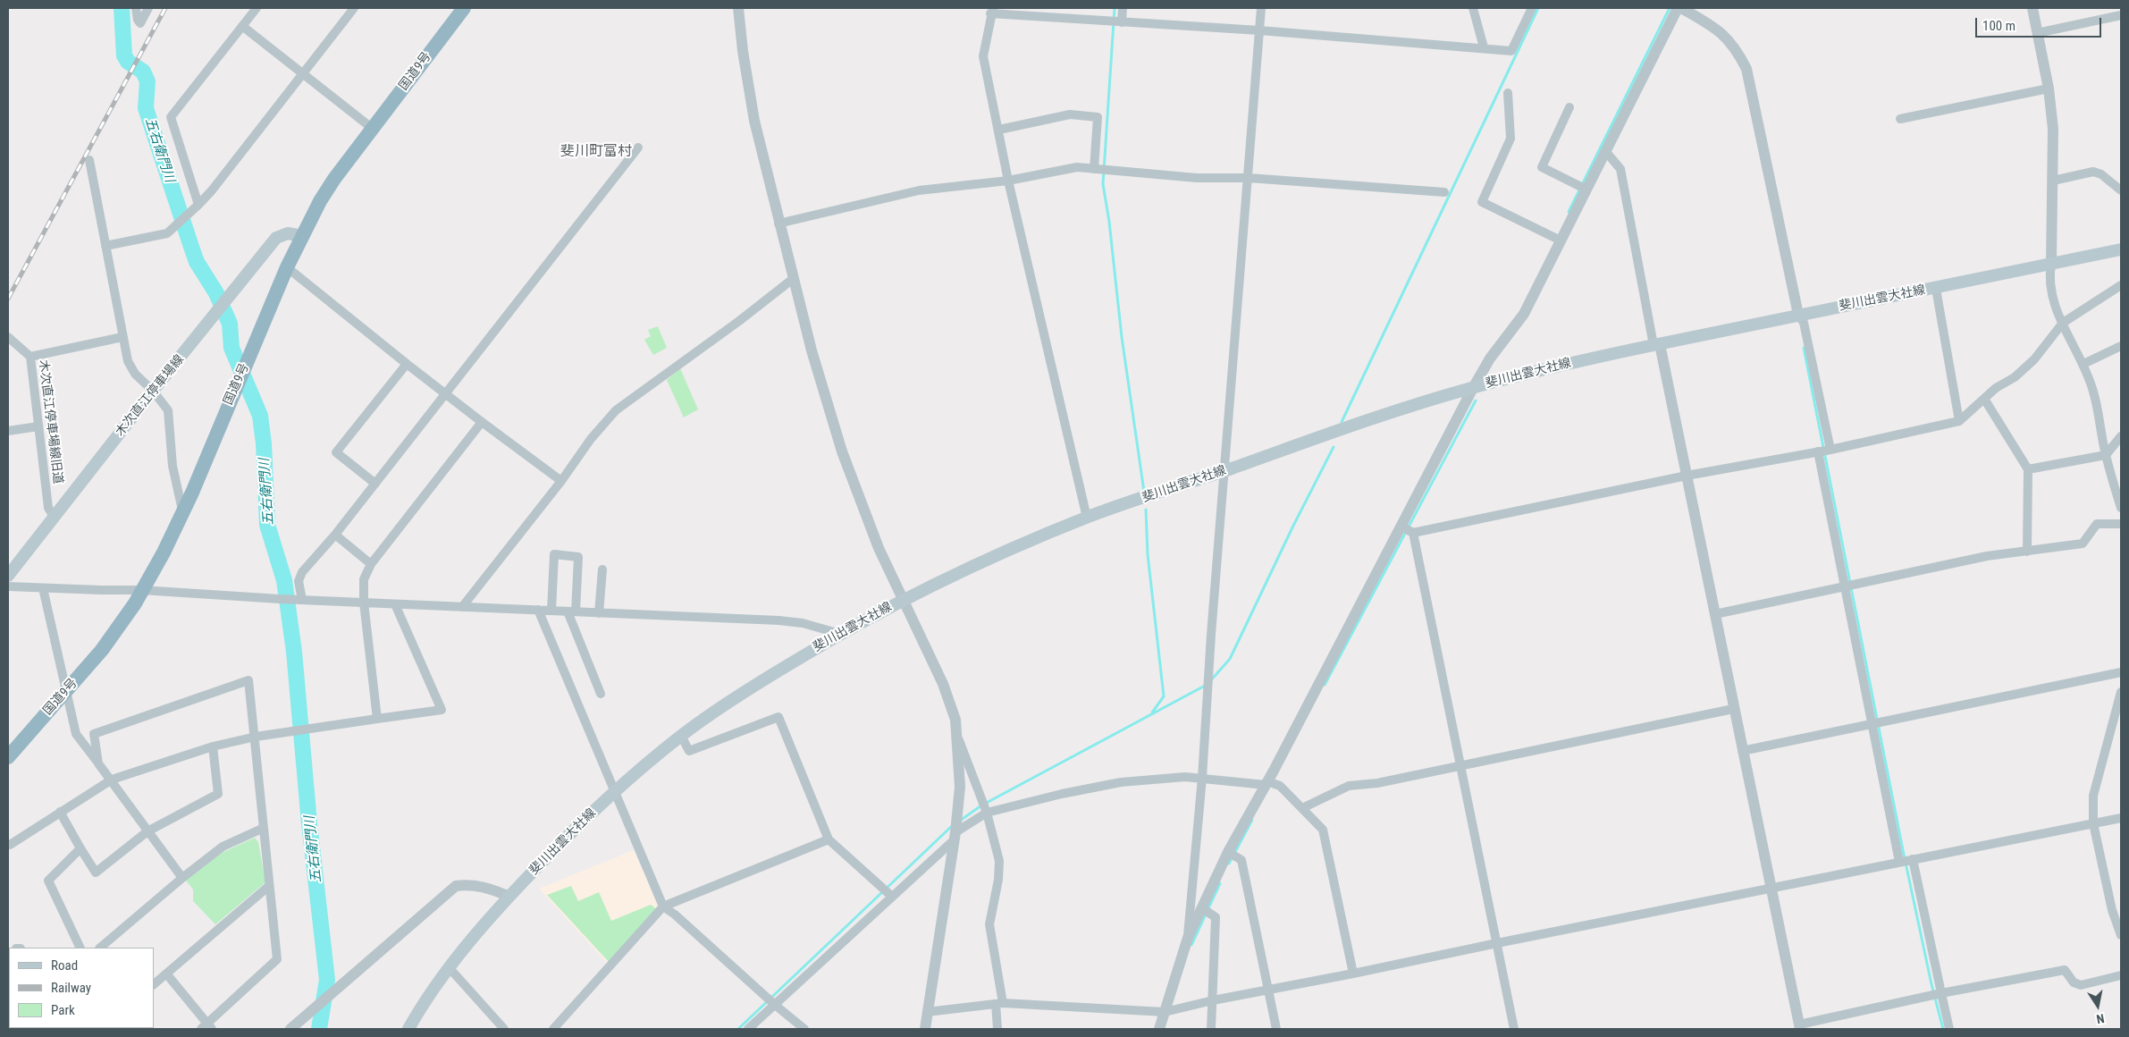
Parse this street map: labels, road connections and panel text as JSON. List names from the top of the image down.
{
  "streets": {
    "highway": ["国道9号"],
    "main road": ["斐川出雲大社線", "木次直江停車場線"],
    "street": ["木次直江停車場線旧道"]
  },
  "crossings": [
    ["国道9号", "木次直江停車場線"],
    ["木次直江停車場線", "木次直江停車場線旧道"]
  ],
  "districts": ["斐川町富村"],
  "water": ["五右衛門川"],
  "legend": ["Road", "Railway", "Park"],
  "scale_bar": "100 m",
  "north": "bottom"
}
